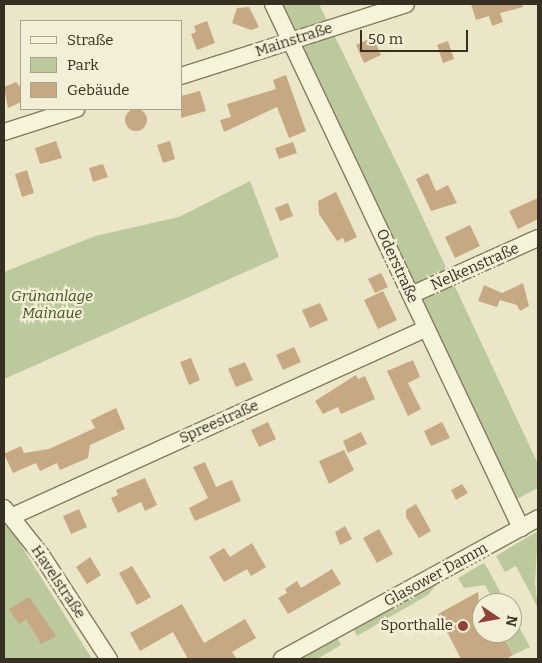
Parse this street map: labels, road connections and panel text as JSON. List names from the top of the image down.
{
  "streets": {
    "street": [
      "Mainstraße",
      "Oderstraße",
      "Nelkenstraße",
      "Spreestraße",
      "Glasower Damm",
      "Havelstraße"
    ]
  },
  "crossings": [
    ["Mainstraße", "Oderstraße"],
    ["Oderstraße", "Nelkenstraße"],
    ["Oderstraße", "Spreestraße"],
    ["Oderstraße", "Glasower Damm"],
    ["Spreestraße", "Havelstraße"]
  ],
  "parks": ["Grünanlage Mainaue"],
  "places": ["Sporthalle"],
  "legend": ["Straße", "Park", "Gebäude"],
  "scale_bar": "50 m",
  "north": "right"
}
